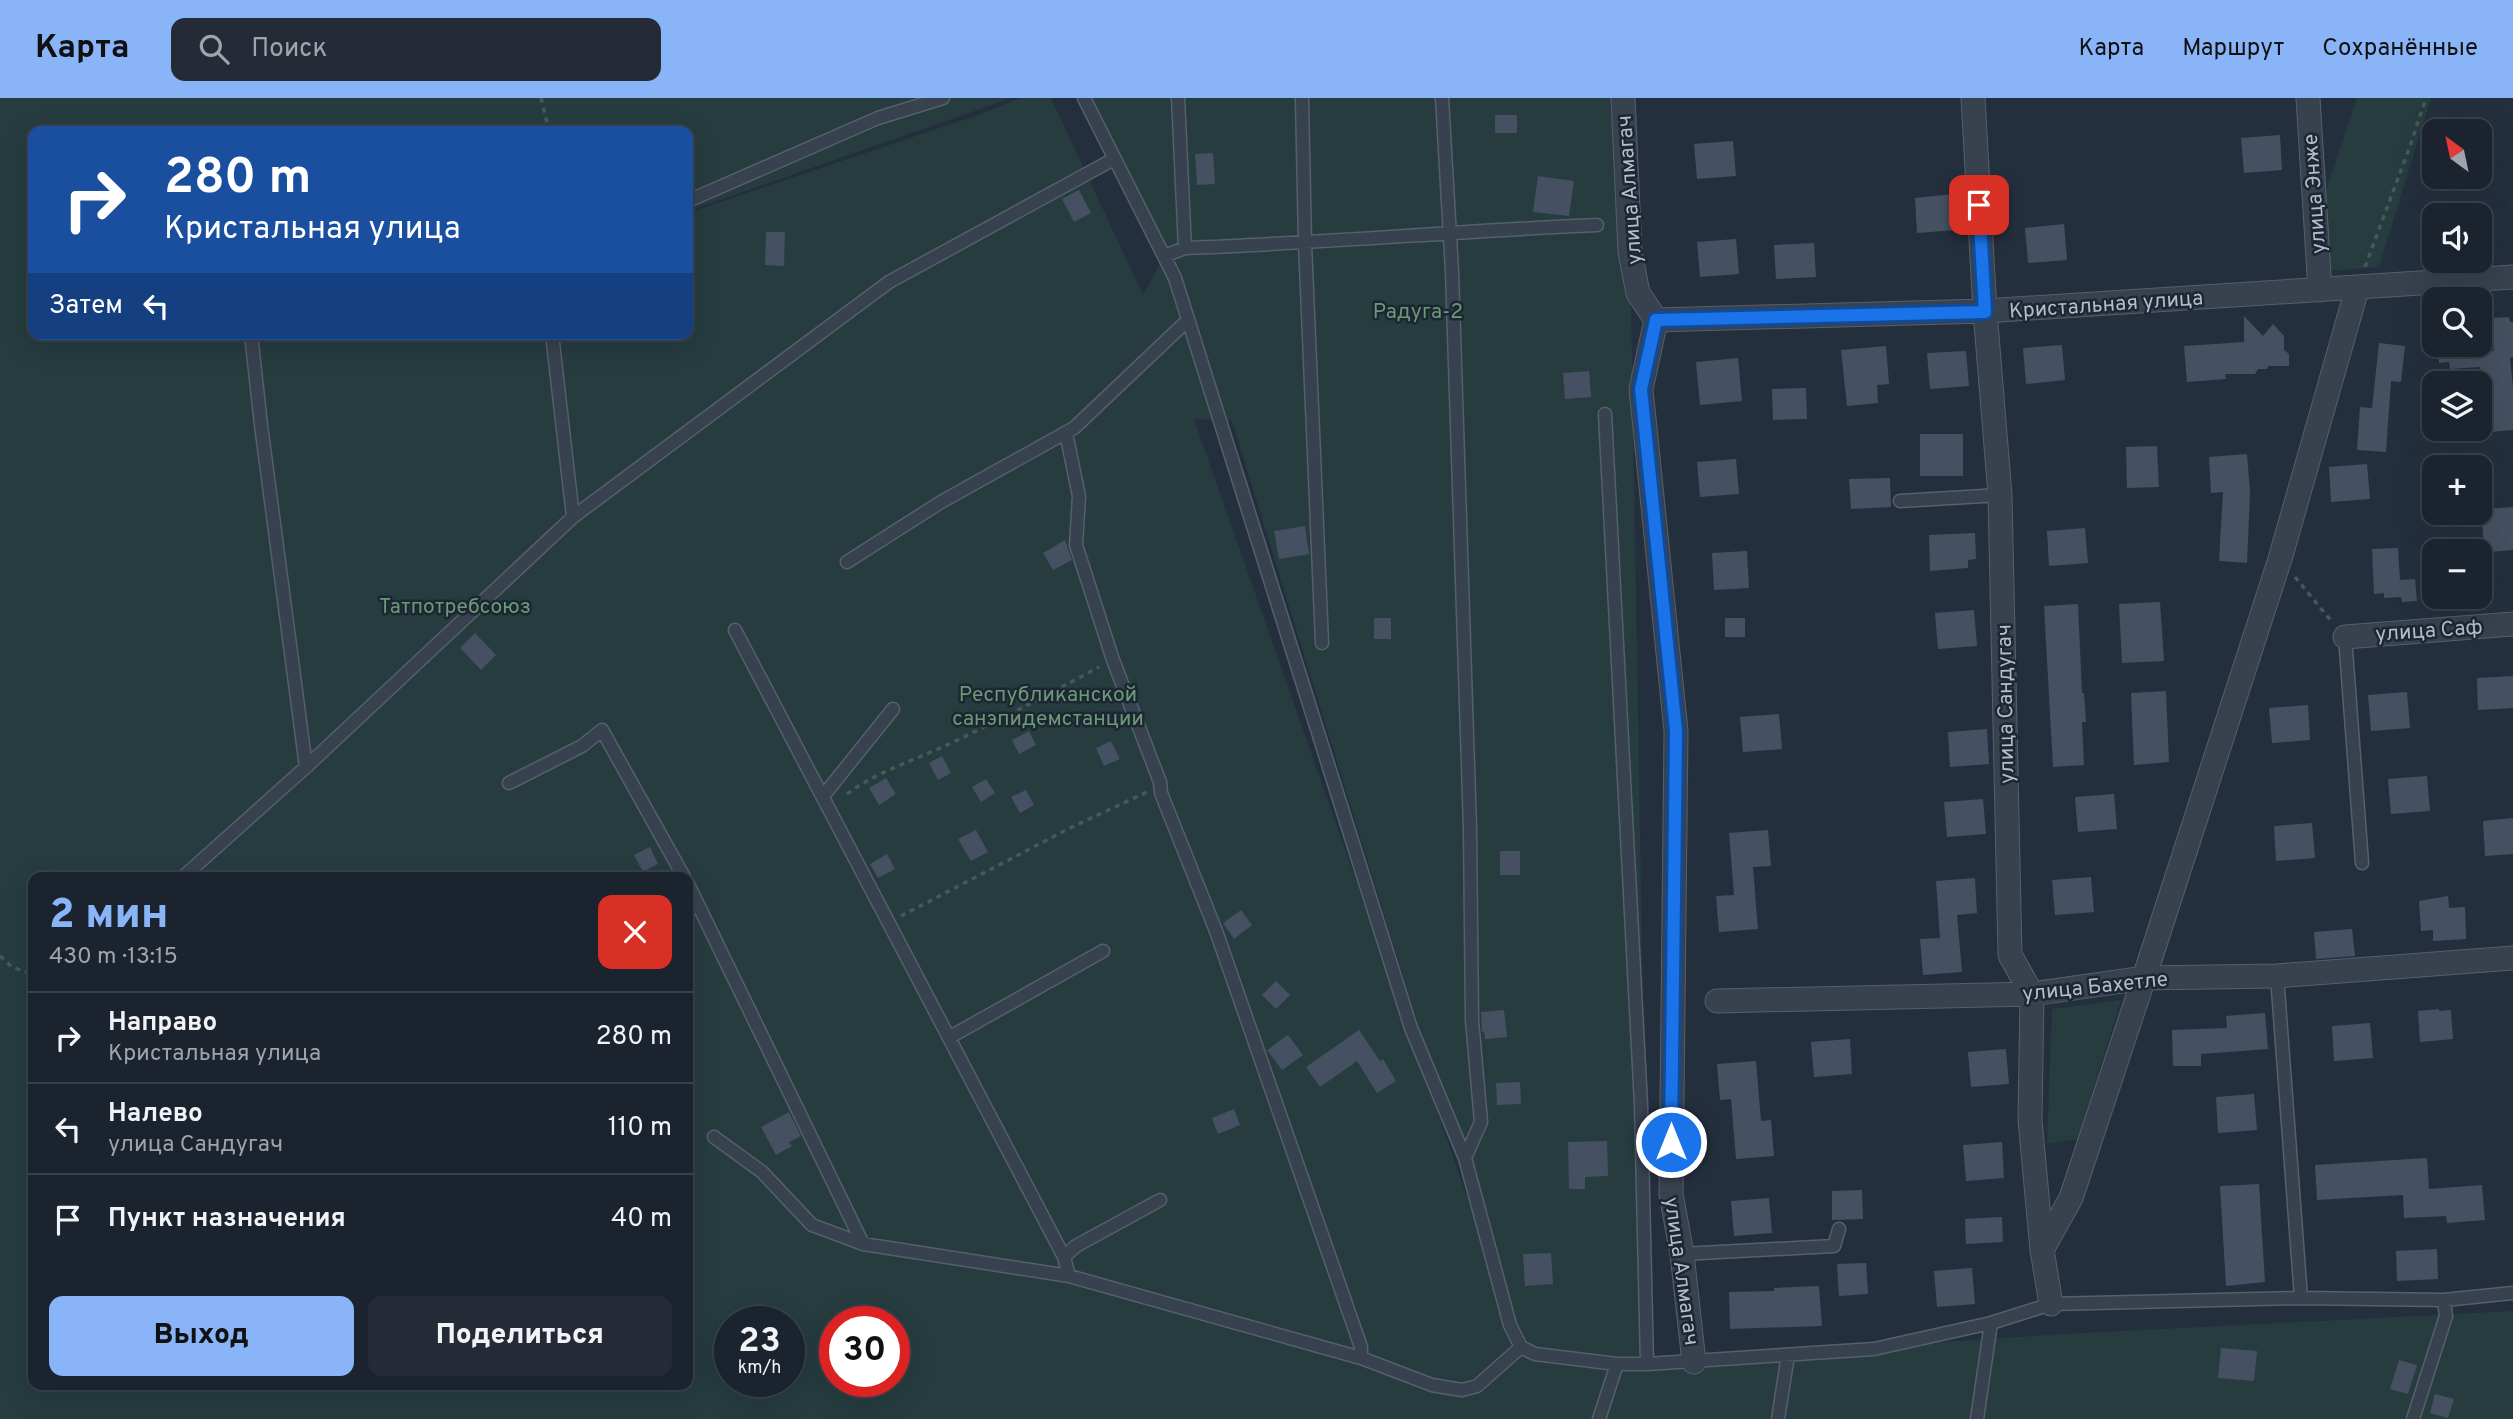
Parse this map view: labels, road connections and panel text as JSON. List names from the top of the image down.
{
  "streets": {
    "street": [
      "улица Алмагач",
      "улица Энже",
      "Кристальная улица",
      "улица Саф",
      "улица Сандугач",
      "улица Бахетле"
    ]
  },
  "crossings": [
    ["улица Алмагач", "Кристальная улица"],
    ["улица Энже", "Кристальная улица"],
    ["Кристальная улица", "улица Сандугач"],
    ["улица Сандугач", "улица Бахетле"]
  ],
  "parks": ["Радуга-2", "Татпотребсоюз", "Республиканской санэпидемстанции"],
  "north": "top left",
  "page": {
    "header": "Карта",
    "search": "Поиск",
    "nav": ["Карта", "Маршрут", "Сохранённые"],
    "map_buttons": ["+", "−"],
    "turn": ["280 m", "Кристальная улица"],
    "then": "Затем",
    "heading": ["2 мин", "430 m · 13:15"],
    "list": [
      {
        "name": "Направо",
        "note": "Кристальная улица",
        "value": "280 m"
      },
      {
        "name": "Налево",
        "note": "улица Сандугач",
        "value": "110 m"
      },
      {
        "name": "Пункт назначения",
        "value": "40 m"
      }
    ],
    "buttons": ["Выход", "Поделиться"],
    "speed": "23 km/h",
    "limit": "30"
  }
}
